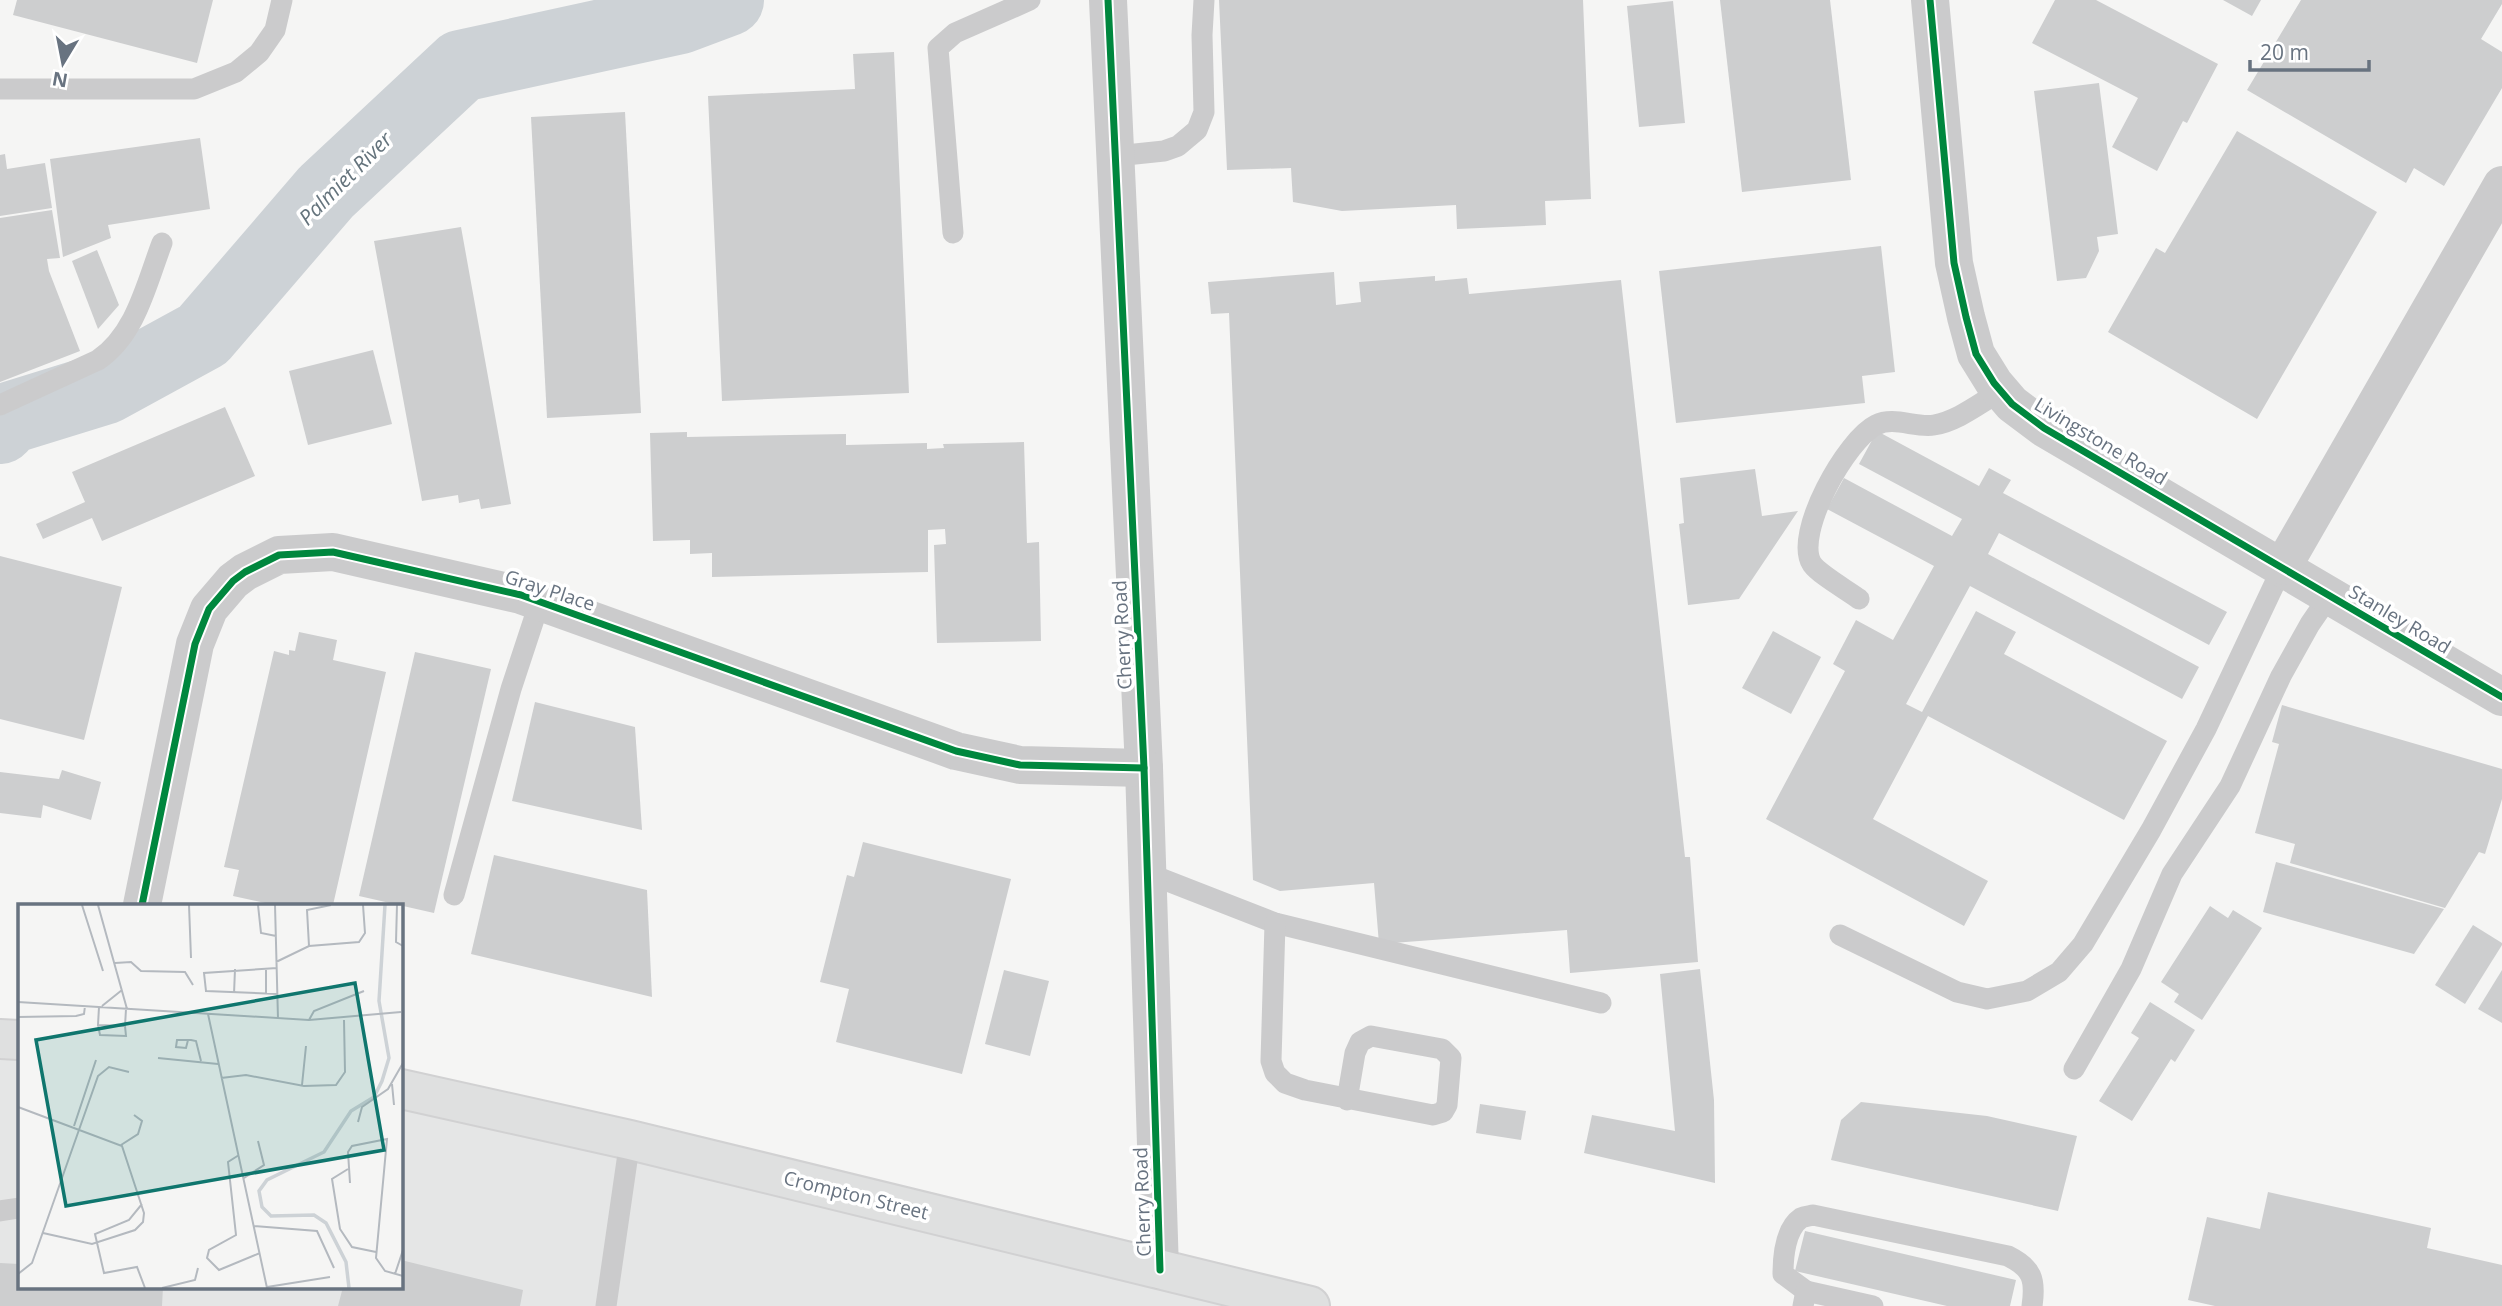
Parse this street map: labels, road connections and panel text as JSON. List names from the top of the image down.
{
  "streets": {
    "street": [
      "Livingstone Road",
      "Gray Place",
      "Stanley Road",
      "Cherry Road",
      "Crompton Street"
    ]
  },
  "crossings": [
    ["Livingstone Road", "Stanley Road"],
    ["Gray Place", "Cherry Road"],
    ["Cherry Road", "Crompton Street"]
  ],
  "water": ["Palmiet River"],
  "scale_bar": "20 m",
  "north": "bottom"
}
